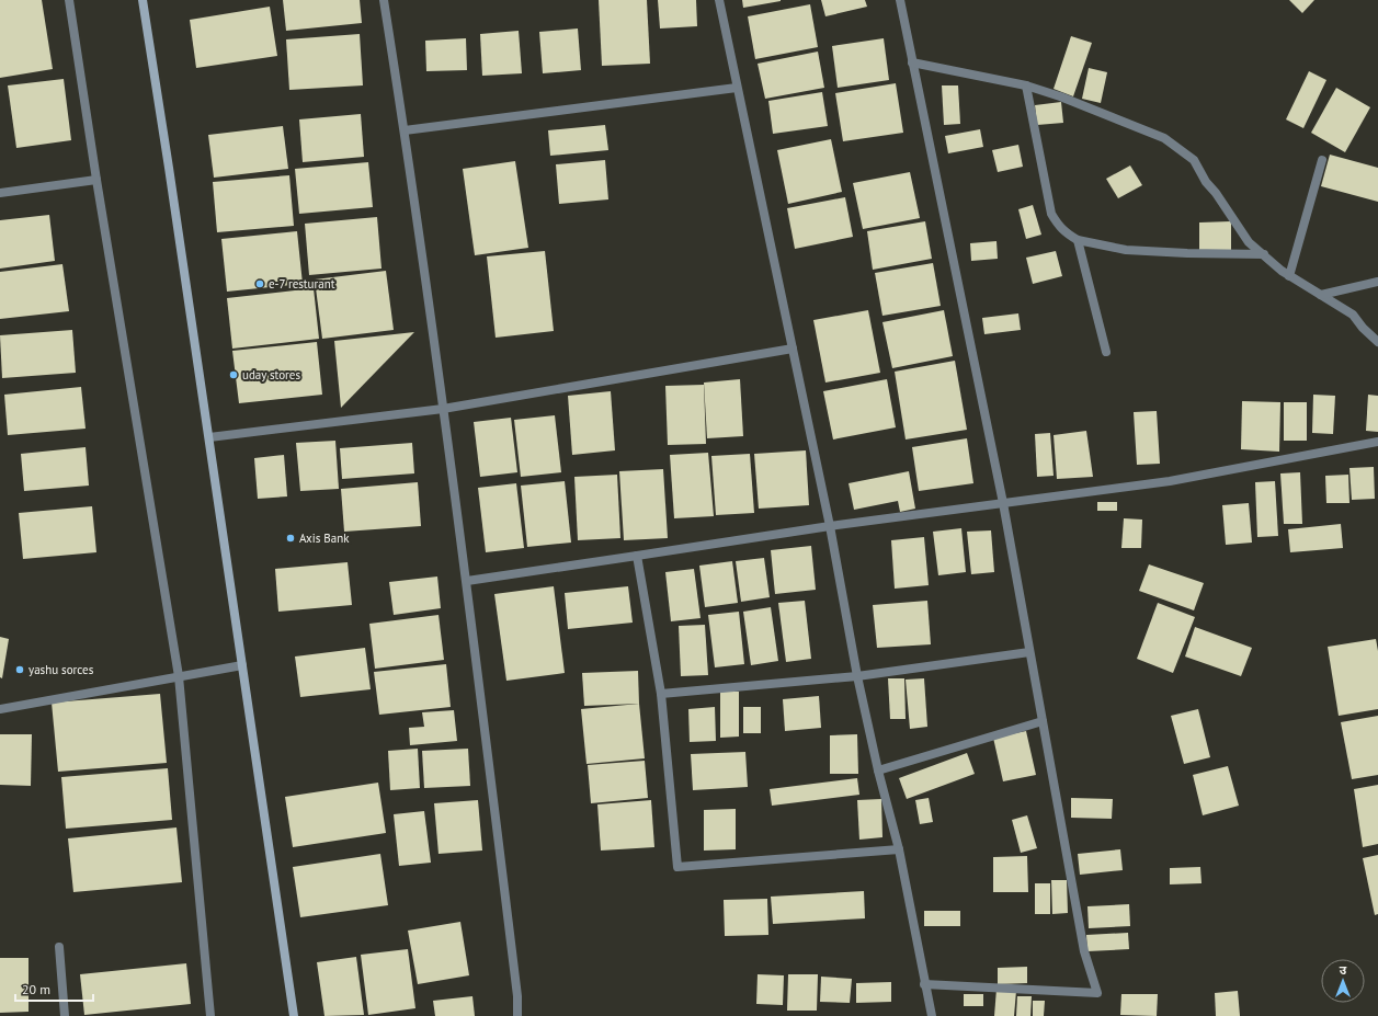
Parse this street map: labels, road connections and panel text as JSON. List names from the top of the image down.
{
  "places": [
    "e-7 resturant",
    "uday stores",
    "Axis Bank",
    "yashu sorces"
  ],
  "scale_bar": "20 m",
  "north": "top"
}
